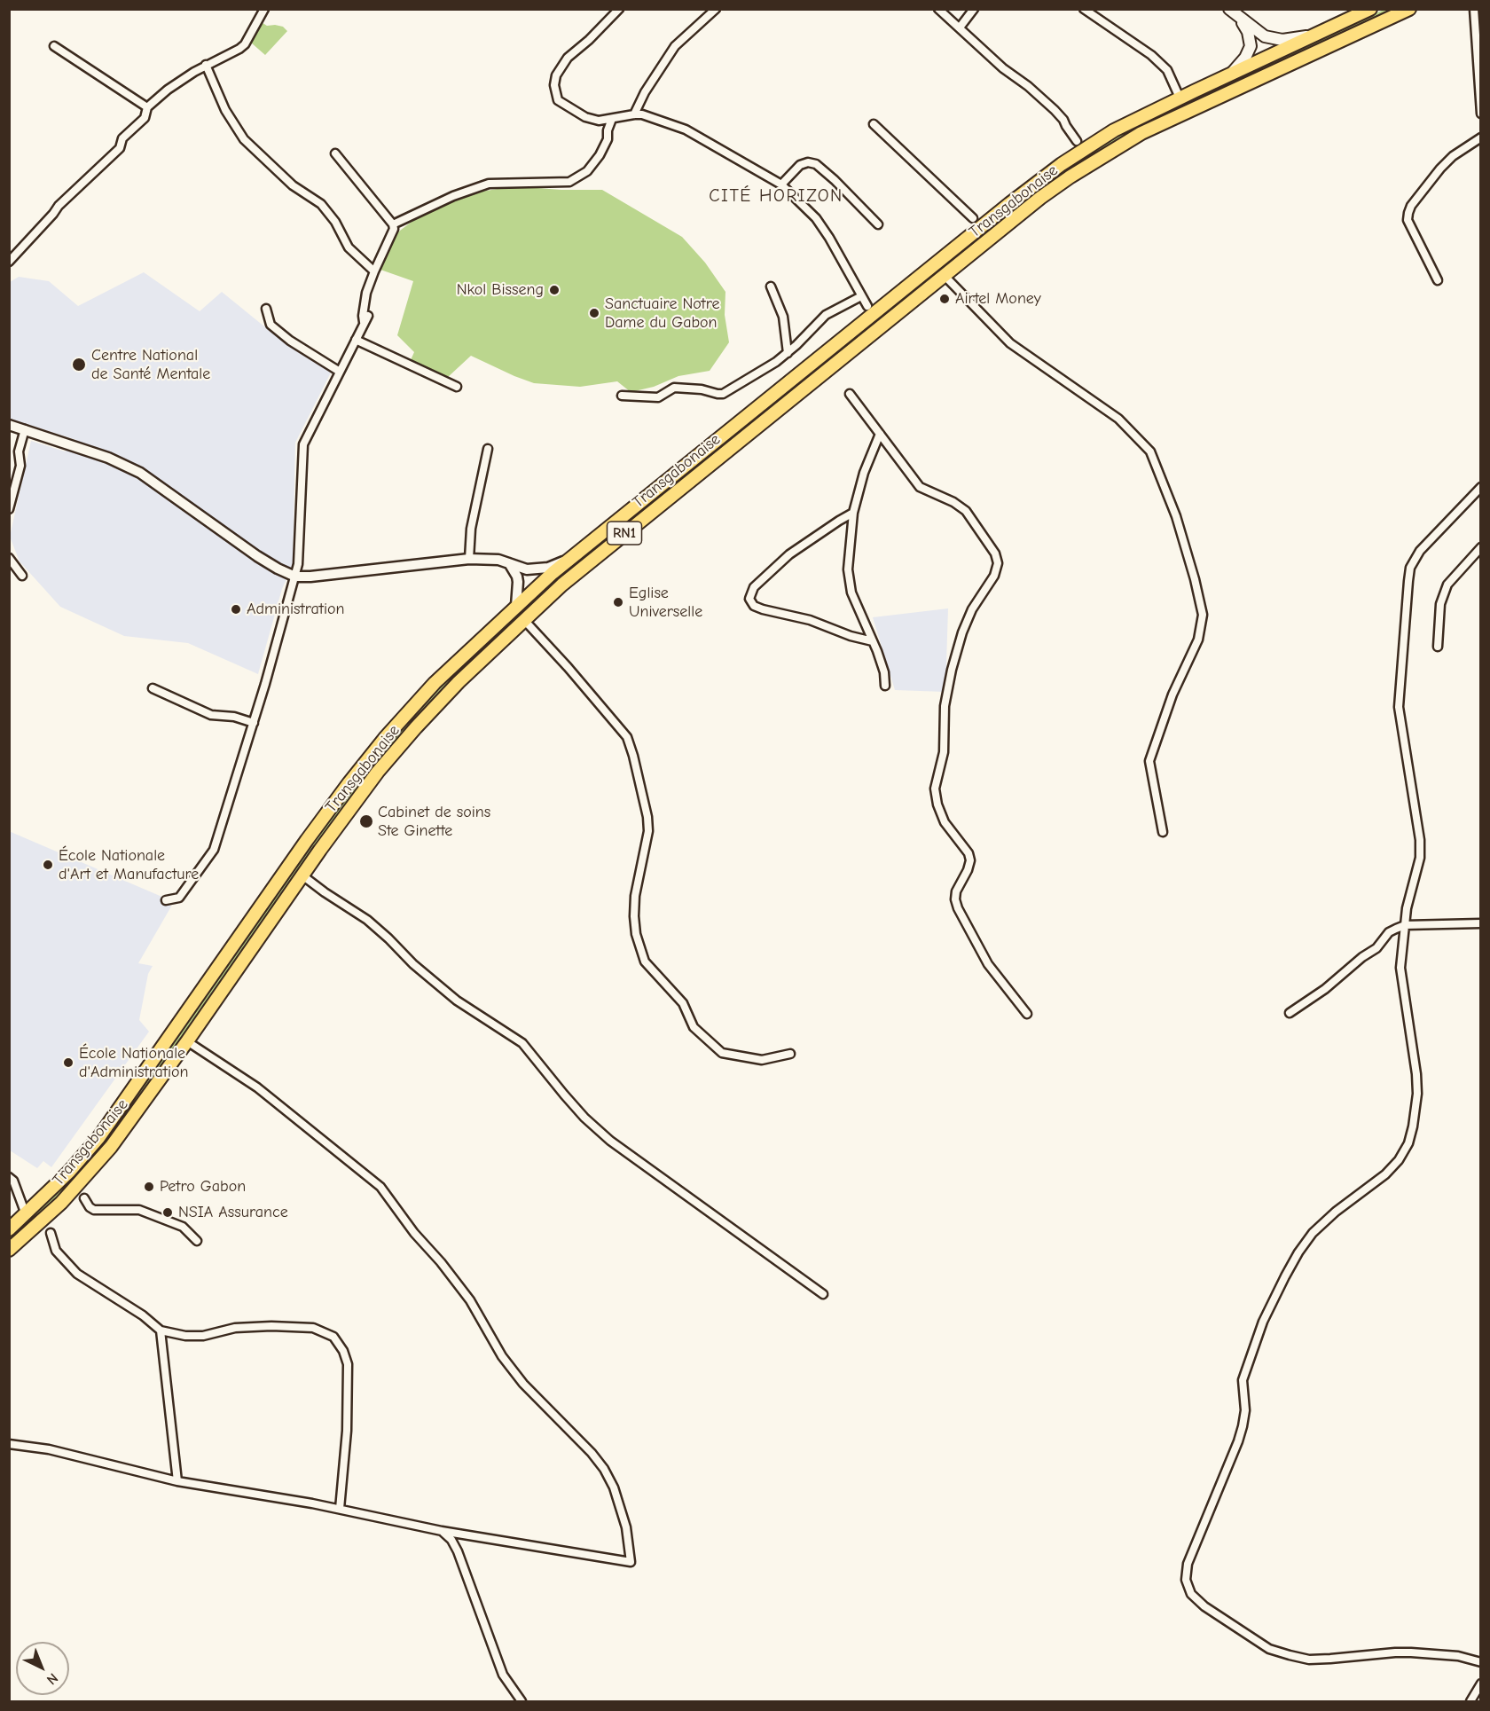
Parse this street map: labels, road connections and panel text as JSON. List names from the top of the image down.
{
  "streets": {
    "highway": ["Transgabonaise", "RN1"]
  },
  "districts": ["CITÉ HORIZON"],
  "places": [
    "Nkol Bisseng",
    "Airtel Money",
    "Sanctuaire Notre Dame du Gabon",
    "Centre National de Santé Mentale",
    "Eglise Universelle",
    "Administration",
    "Cabinet de soins Ste Ginette",
    "École Nationale d'Art et Manufacture",
    "École Nationale d'Administration",
    "Petro Gabon",
    "NSIA Assurance"
  ],
  "north": "bottom right"
}
